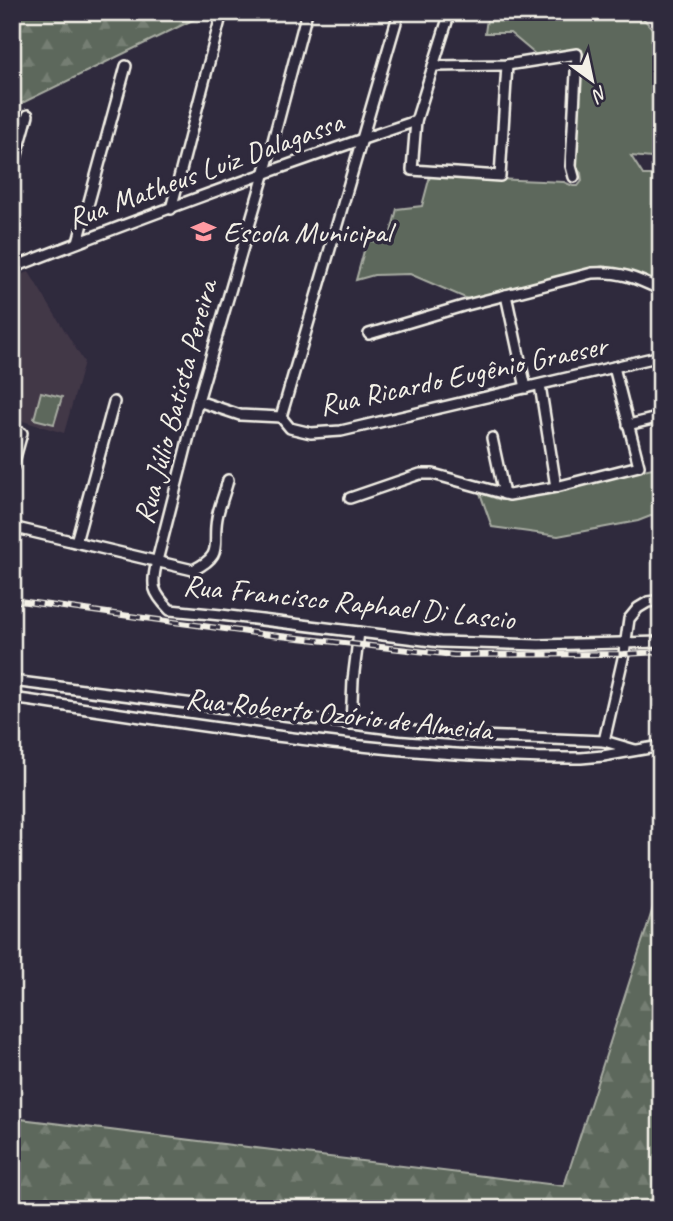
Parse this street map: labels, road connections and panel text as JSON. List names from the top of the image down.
{
  "streets": {
    "street": [
      "Rua Matheus Luiz Dalagassa",
      "Rua Ricardo Eugênio Graeser",
      "Rua Júlio Batista Pereira",
      "Rua Francisco Raphael Di Lascio",
      "Rua Roberto Ozório de Almeida"
    ]
  },
  "crossings": [
    ["Rua Matheus Luiz Dalagassa", "Rua Júlio Batista Pereira"],
    ["Rua Júlio Batista Pereira", "Rua Francisco Raphael Di Lascio"]
  ],
  "places": {
    "school or university": ["Escola Municipal"]
  },
  "north": "bottom right"
}
